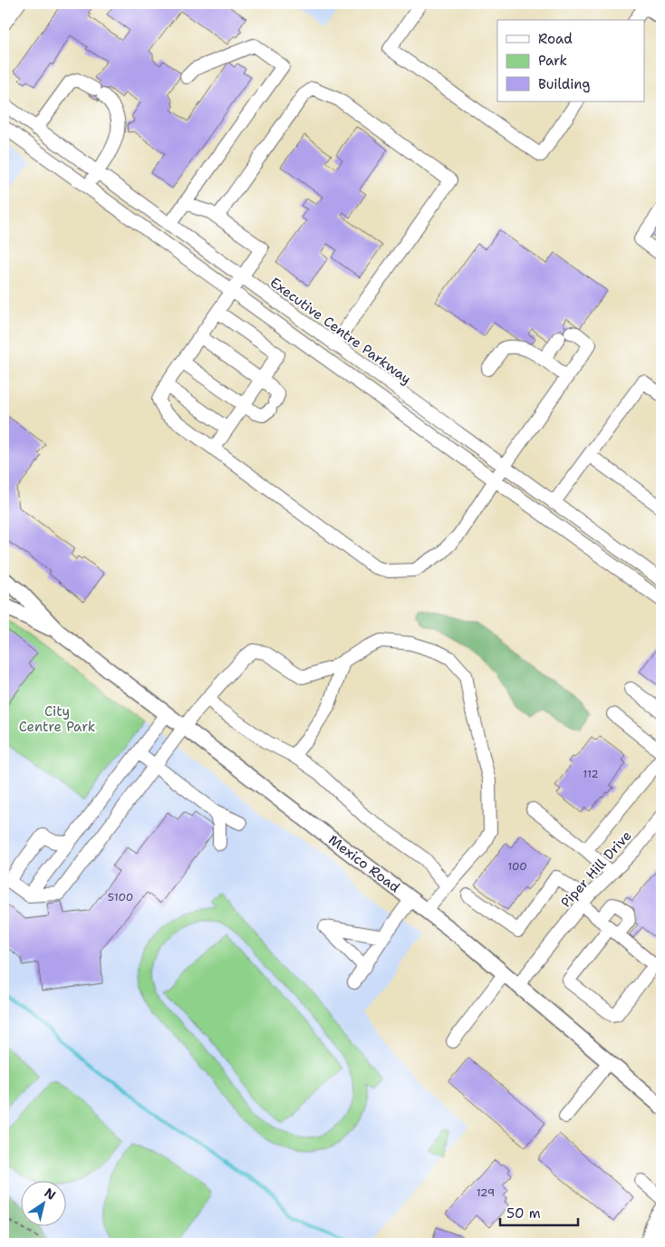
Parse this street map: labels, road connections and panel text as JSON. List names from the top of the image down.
{
  "streets": {
    "main road": ["Mexico Road"],
    "street": ["Executive Centre Parkway", "Piper Hill Drive"]
  },
  "crossings": [
    ["Mexico Road", "Piper Hill Drive"]
  ],
  "parks": ["City Centre Park"],
  "house_numbers": [
    "112",
    "100",
    "5100",
    "129"
  ],
  "legend": ["Road", "Park", "Building"],
  "scale_bar": "50 m",
  "north": "top right"
}
